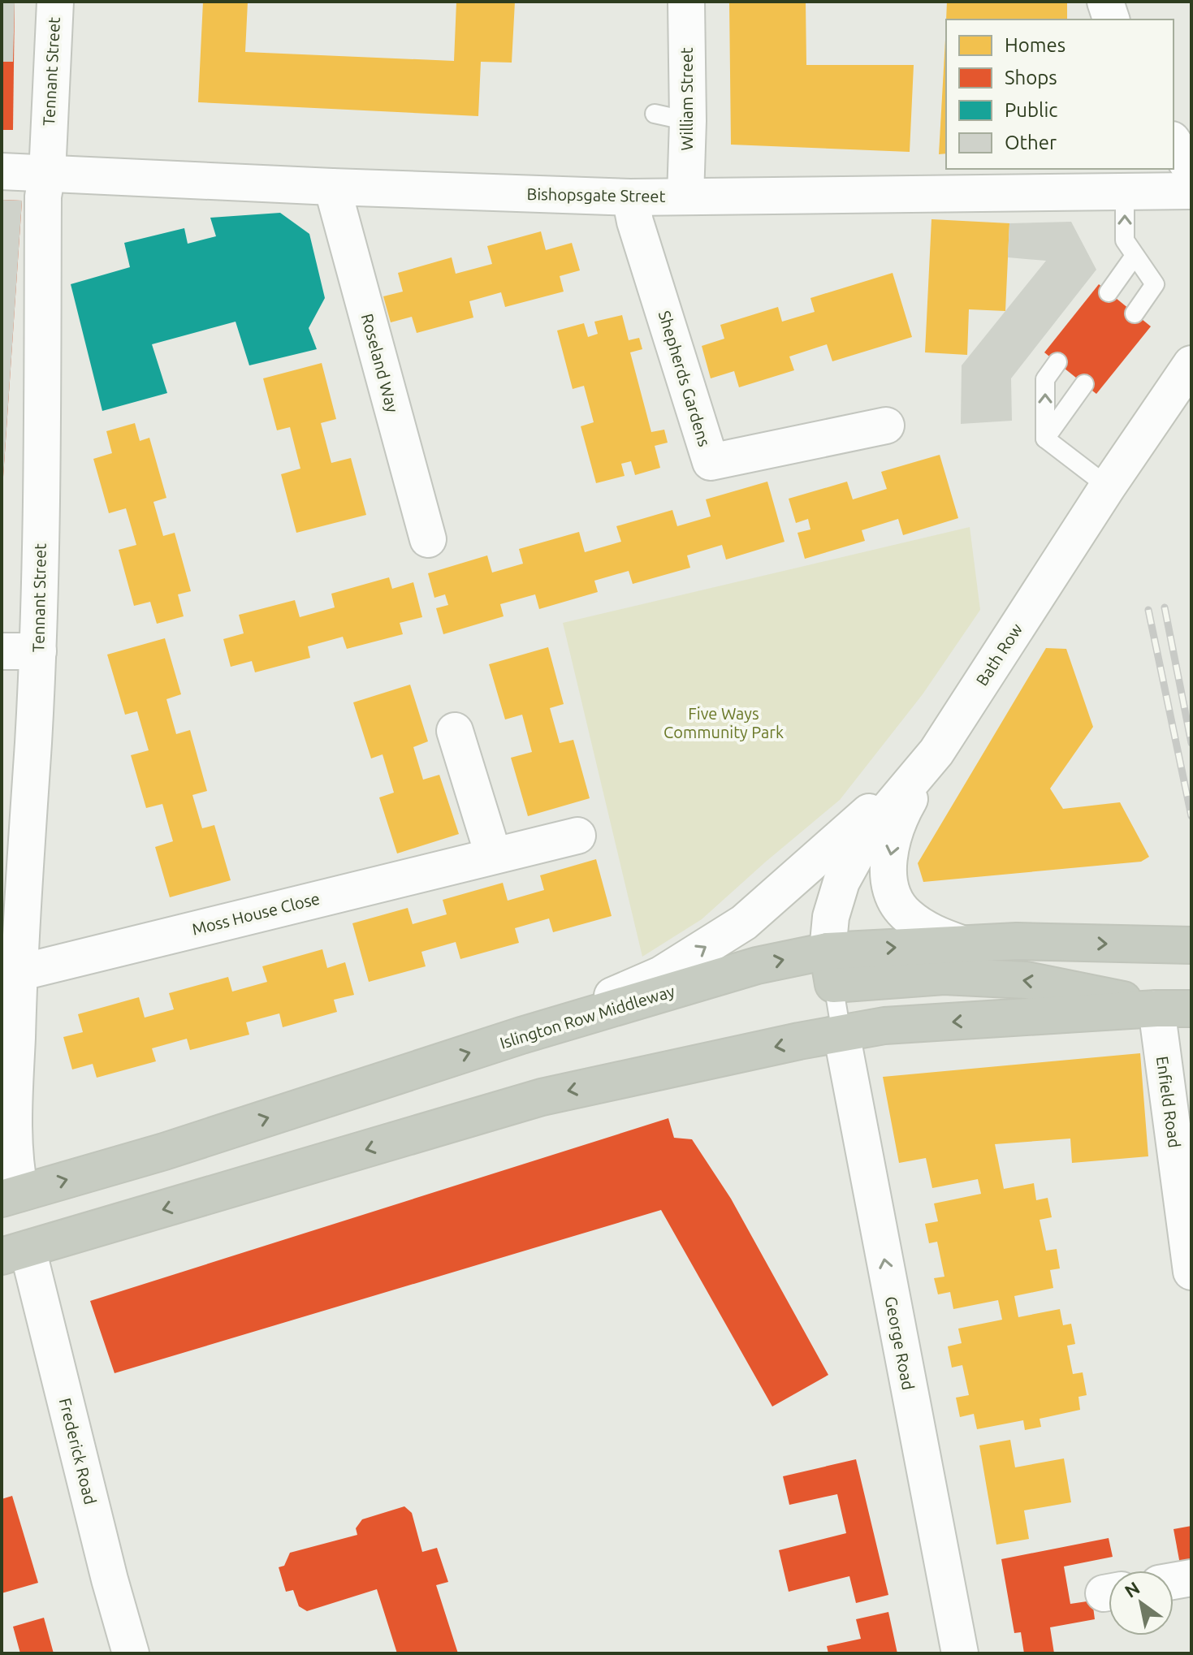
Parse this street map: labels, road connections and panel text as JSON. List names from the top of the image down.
{
  "streets": {
    "highway": ["Islington Row Middleway"],
    "street": [
      "Tennant Street",
      "William Street",
      "Bishopsgate Street",
      "Roseland Way",
      "Shepherds Gardens",
      "Bath Row",
      "Moss House Close",
      "Enfield Road",
      "George Road",
      "Frederick Road"
    ]
  },
  "crossings": [
    ["Tennant Street", "Bishopsgate Street"],
    ["Tennant Street", "Moss House Close"],
    ["Tennant Street", "Islington Row Middleway"],
    ["William Street", "Bishopsgate Street"],
    ["Bishopsgate Street", "Roseland Way"],
    ["Bishopsgate Street", "Shepherds Gardens"],
    ["Bath Row", "Islington Row Middleway"]
  ],
  "one_way": ["George Road"],
  "parks": ["Five Ways Community Park"],
  "legend": [
    "Homes",
    "Shops",
    "Public",
    "Other"
  ],
  "north": "top left"
}
